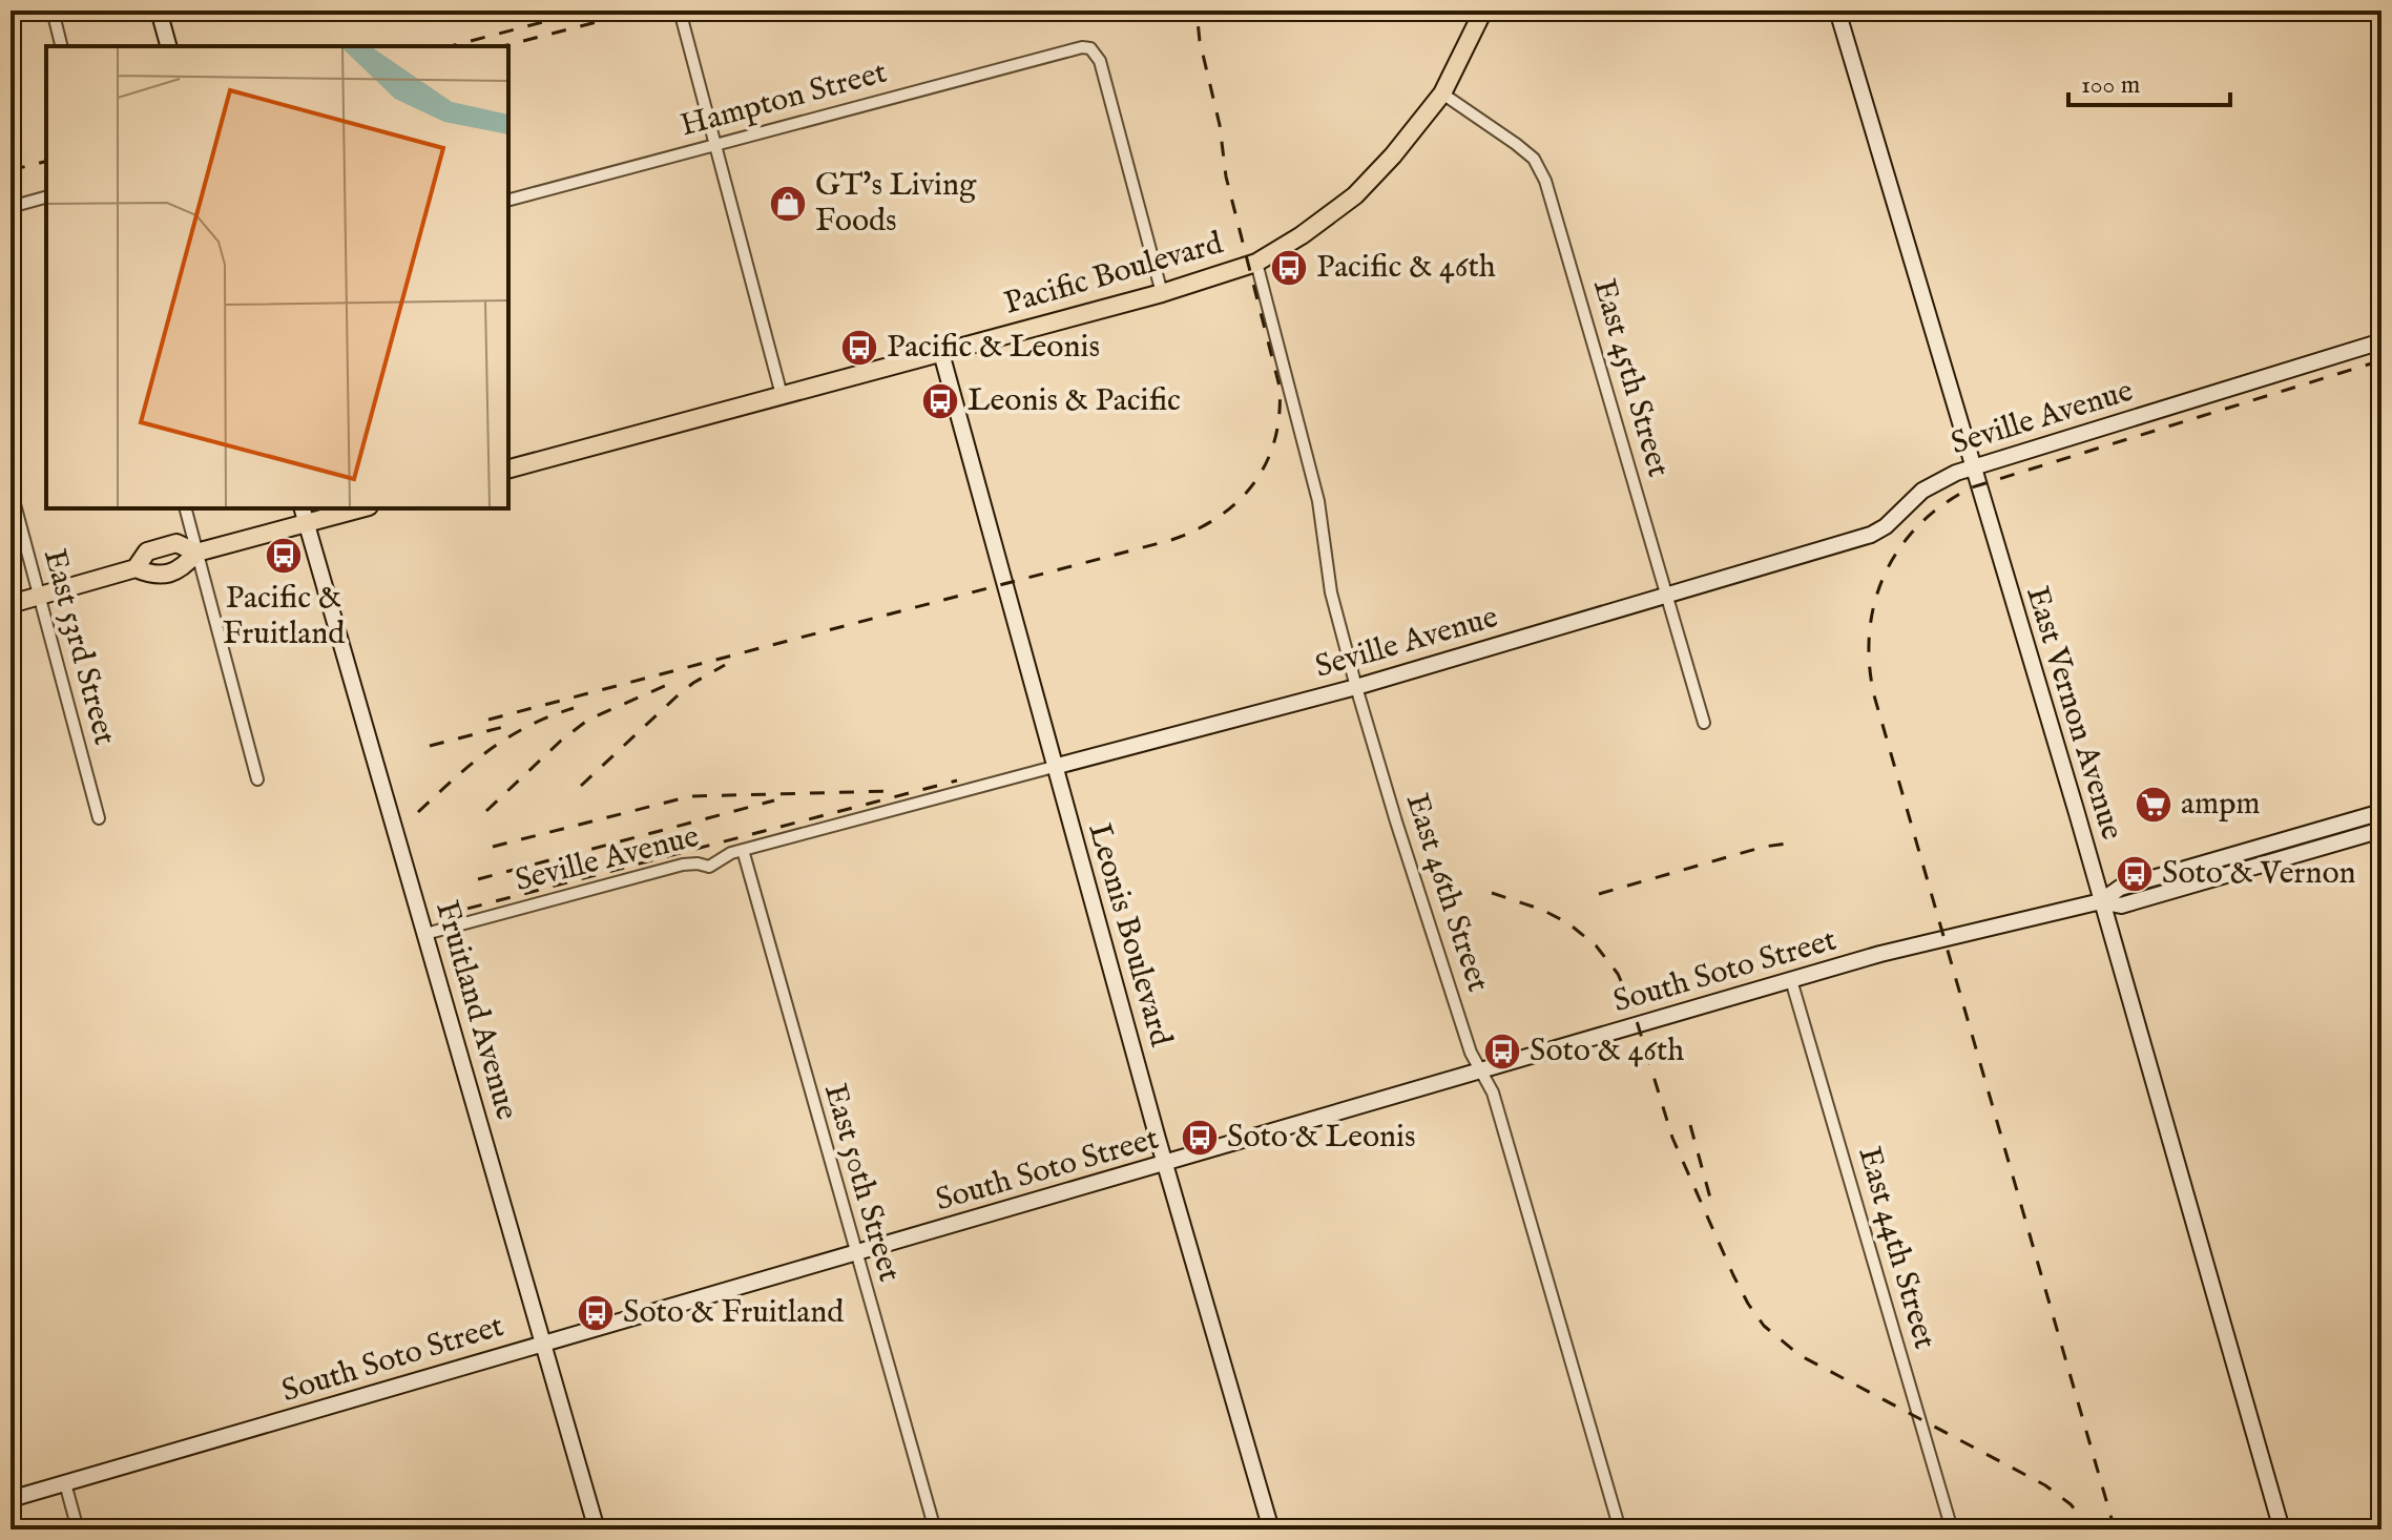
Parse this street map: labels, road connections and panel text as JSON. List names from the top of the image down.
{
  "streets": {
    "main road": ["Pacific Boulevard"],
    "street": [
      "Hampton Street",
      "East 45th Street",
      "Seville Avenue",
      "East 53rd Street",
      "East Vernon Avenue",
      "East 46th Street",
      "Leonis Boulevard",
      "South Soto Street",
      "Fruitland Avenue",
      "East 50th Street",
      "East 44th Street"
    ]
  },
  "crossings": [
    ["Hampton Street", "Pacific Boulevard"],
    ["Pacific Boulevard", "East 45th Street"],
    ["Pacific Boulevard", "East 46th Street"],
    ["Pacific Boulevard", "Leonis Boulevard"],
    ["East 45th Street", "Seville Avenue"],
    ["Seville Avenue", "East Vernon Avenue"],
    ["Seville Avenue", "East 46th Street"],
    ["Seville Avenue", "Leonis Boulevard"],
    ["Seville Avenue", "Fruitland Avenue"],
    ["Seville Avenue", "East 50th Street"],
    ["East Vernon Avenue", "South Soto Street"],
    ["East 46th Street", "South Soto Street"],
    ["Leonis Boulevard", "South Soto Street"],
    ["South Soto Street", "Fruitland Avenue"],
    ["South Soto Street", "East 50th Street"],
    ["South Soto Street", "East 44th Street"]
  ],
  "places": {
    "shop": ["GT's Living Foods"],
    "bus stop": [
      "Pacific & 46th",
      "Pacific & Leonis",
      "Leonis & Pacific",
      "Pacific & Fruitland",
      "Soto & Vernon",
      "Soto & 46th",
      "Soto & Leonis",
      "Soto & Fruitland"
    ],
    "supermarket": ["ampm"]
  },
  "scale_bar": "100 m"
}
